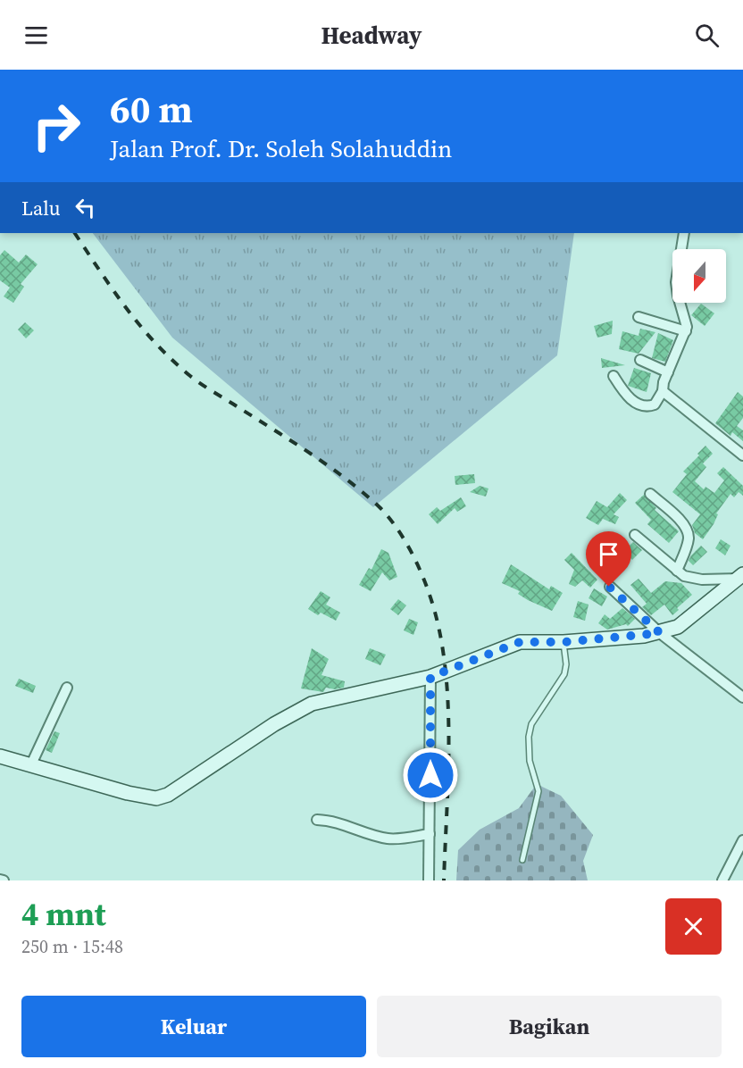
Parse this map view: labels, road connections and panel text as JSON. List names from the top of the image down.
{
  "north": "bottom",
  "page": {
    "header": "Headway",
    "turn": ["60 m", "Jalan Prof. Dr. Soleh Solahuddin"],
    "then": "Lalu",
    "heading": ["4 mnt", "250 m · 15:48"],
    "buttons": ["Keluar", "Bagikan"]
  }
}
